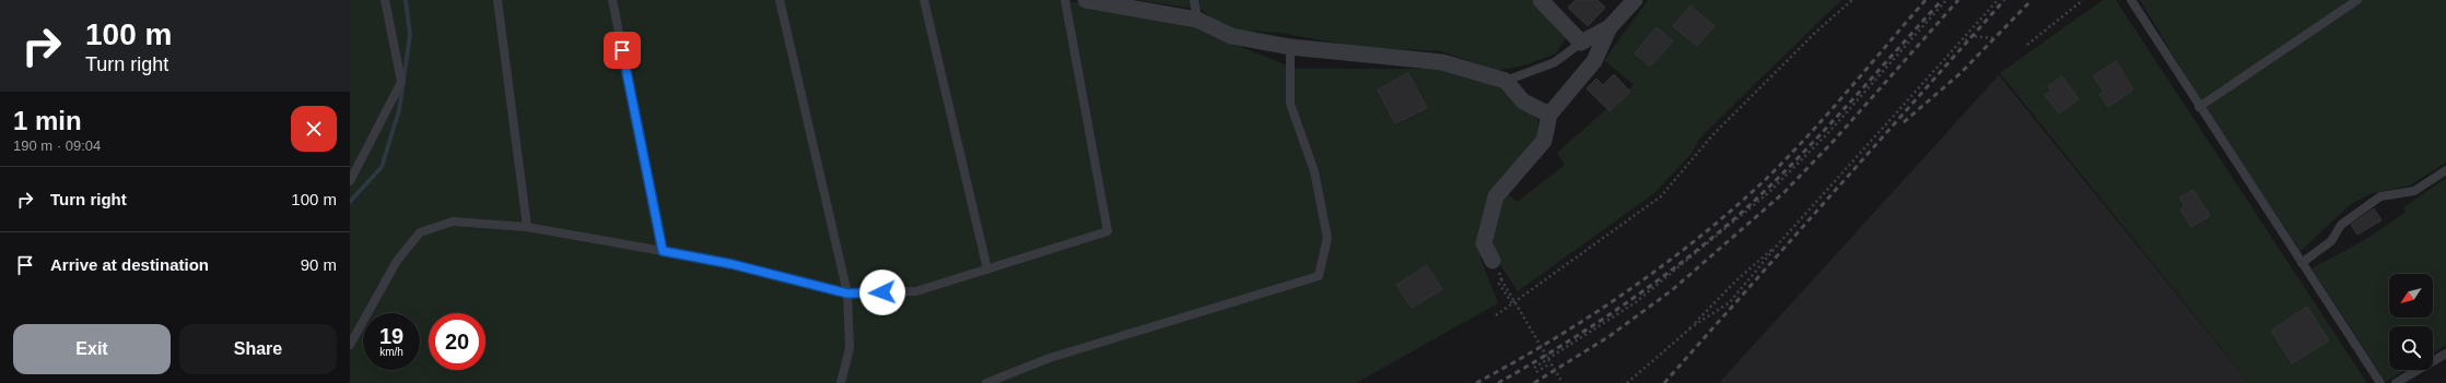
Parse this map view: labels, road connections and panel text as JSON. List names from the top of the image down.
{
  "north": "bottom left",
  "page": {
    "turn": ["100 m", "Turn right"],
    "heading": ["1 min", "190 m · 09:04"],
    "list": [
      {
        "name": "Turn right",
        "value": "100 m"
      },
      {
        "name": "Arrive at destination",
        "value": "90 m"
      }
    ],
    "speed": "19 km/h",
    "limit": "20",
    "buttons": ["Exit", "Share"]
  }
}
